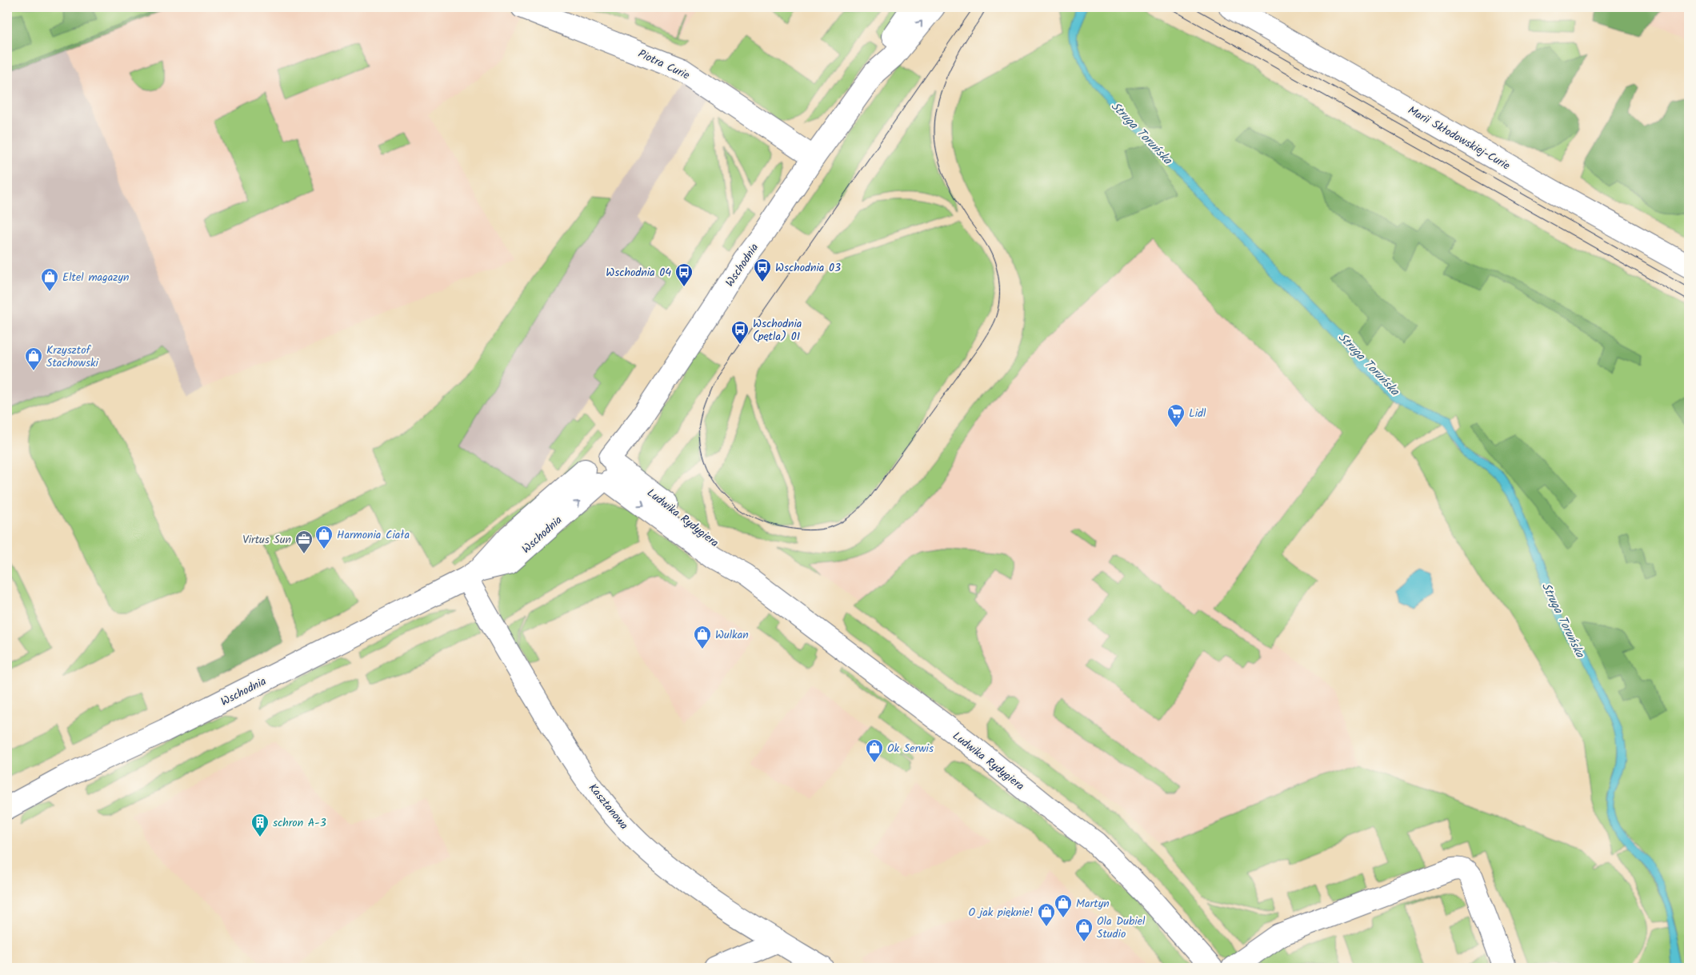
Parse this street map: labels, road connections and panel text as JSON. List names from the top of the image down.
{
  "streets": {
    "street": [
      "Piotra Curie",
      "Marii Skłodowskiej-Curie",
      "Wschodnia",
      "Ludwika Rydygiera",
      "Kasztanowa"
    ]
  },
  "crossings": [
    ["Piotra Curie", "Wschodnia"],
    ["Wschodnia", "Ludwika Rydygiera"],
    ["Wschodnia", "Kasztanowa"]
  ],
  "water": ["Struga Toruńska"],
  "places": {
    "bus stop": ["Wschodnia 03", "Wschodnia 04", "Wschodnia (pętla) 01"],
    "shop": [
      "Eltel magazyn",
      "Krzysztof Stachowski",
      "Harmonia Ciała",
      "Wulkan",
      "Ok Serwis",
      "Martyn",
      "O jak pięknie!",
      "Ola Dubiel Studio"
    ],
    "supermarket": ["Lidl"],
    "office": ["Virtus Sun"],
    "building": ["schron A-3"]
  }
}
